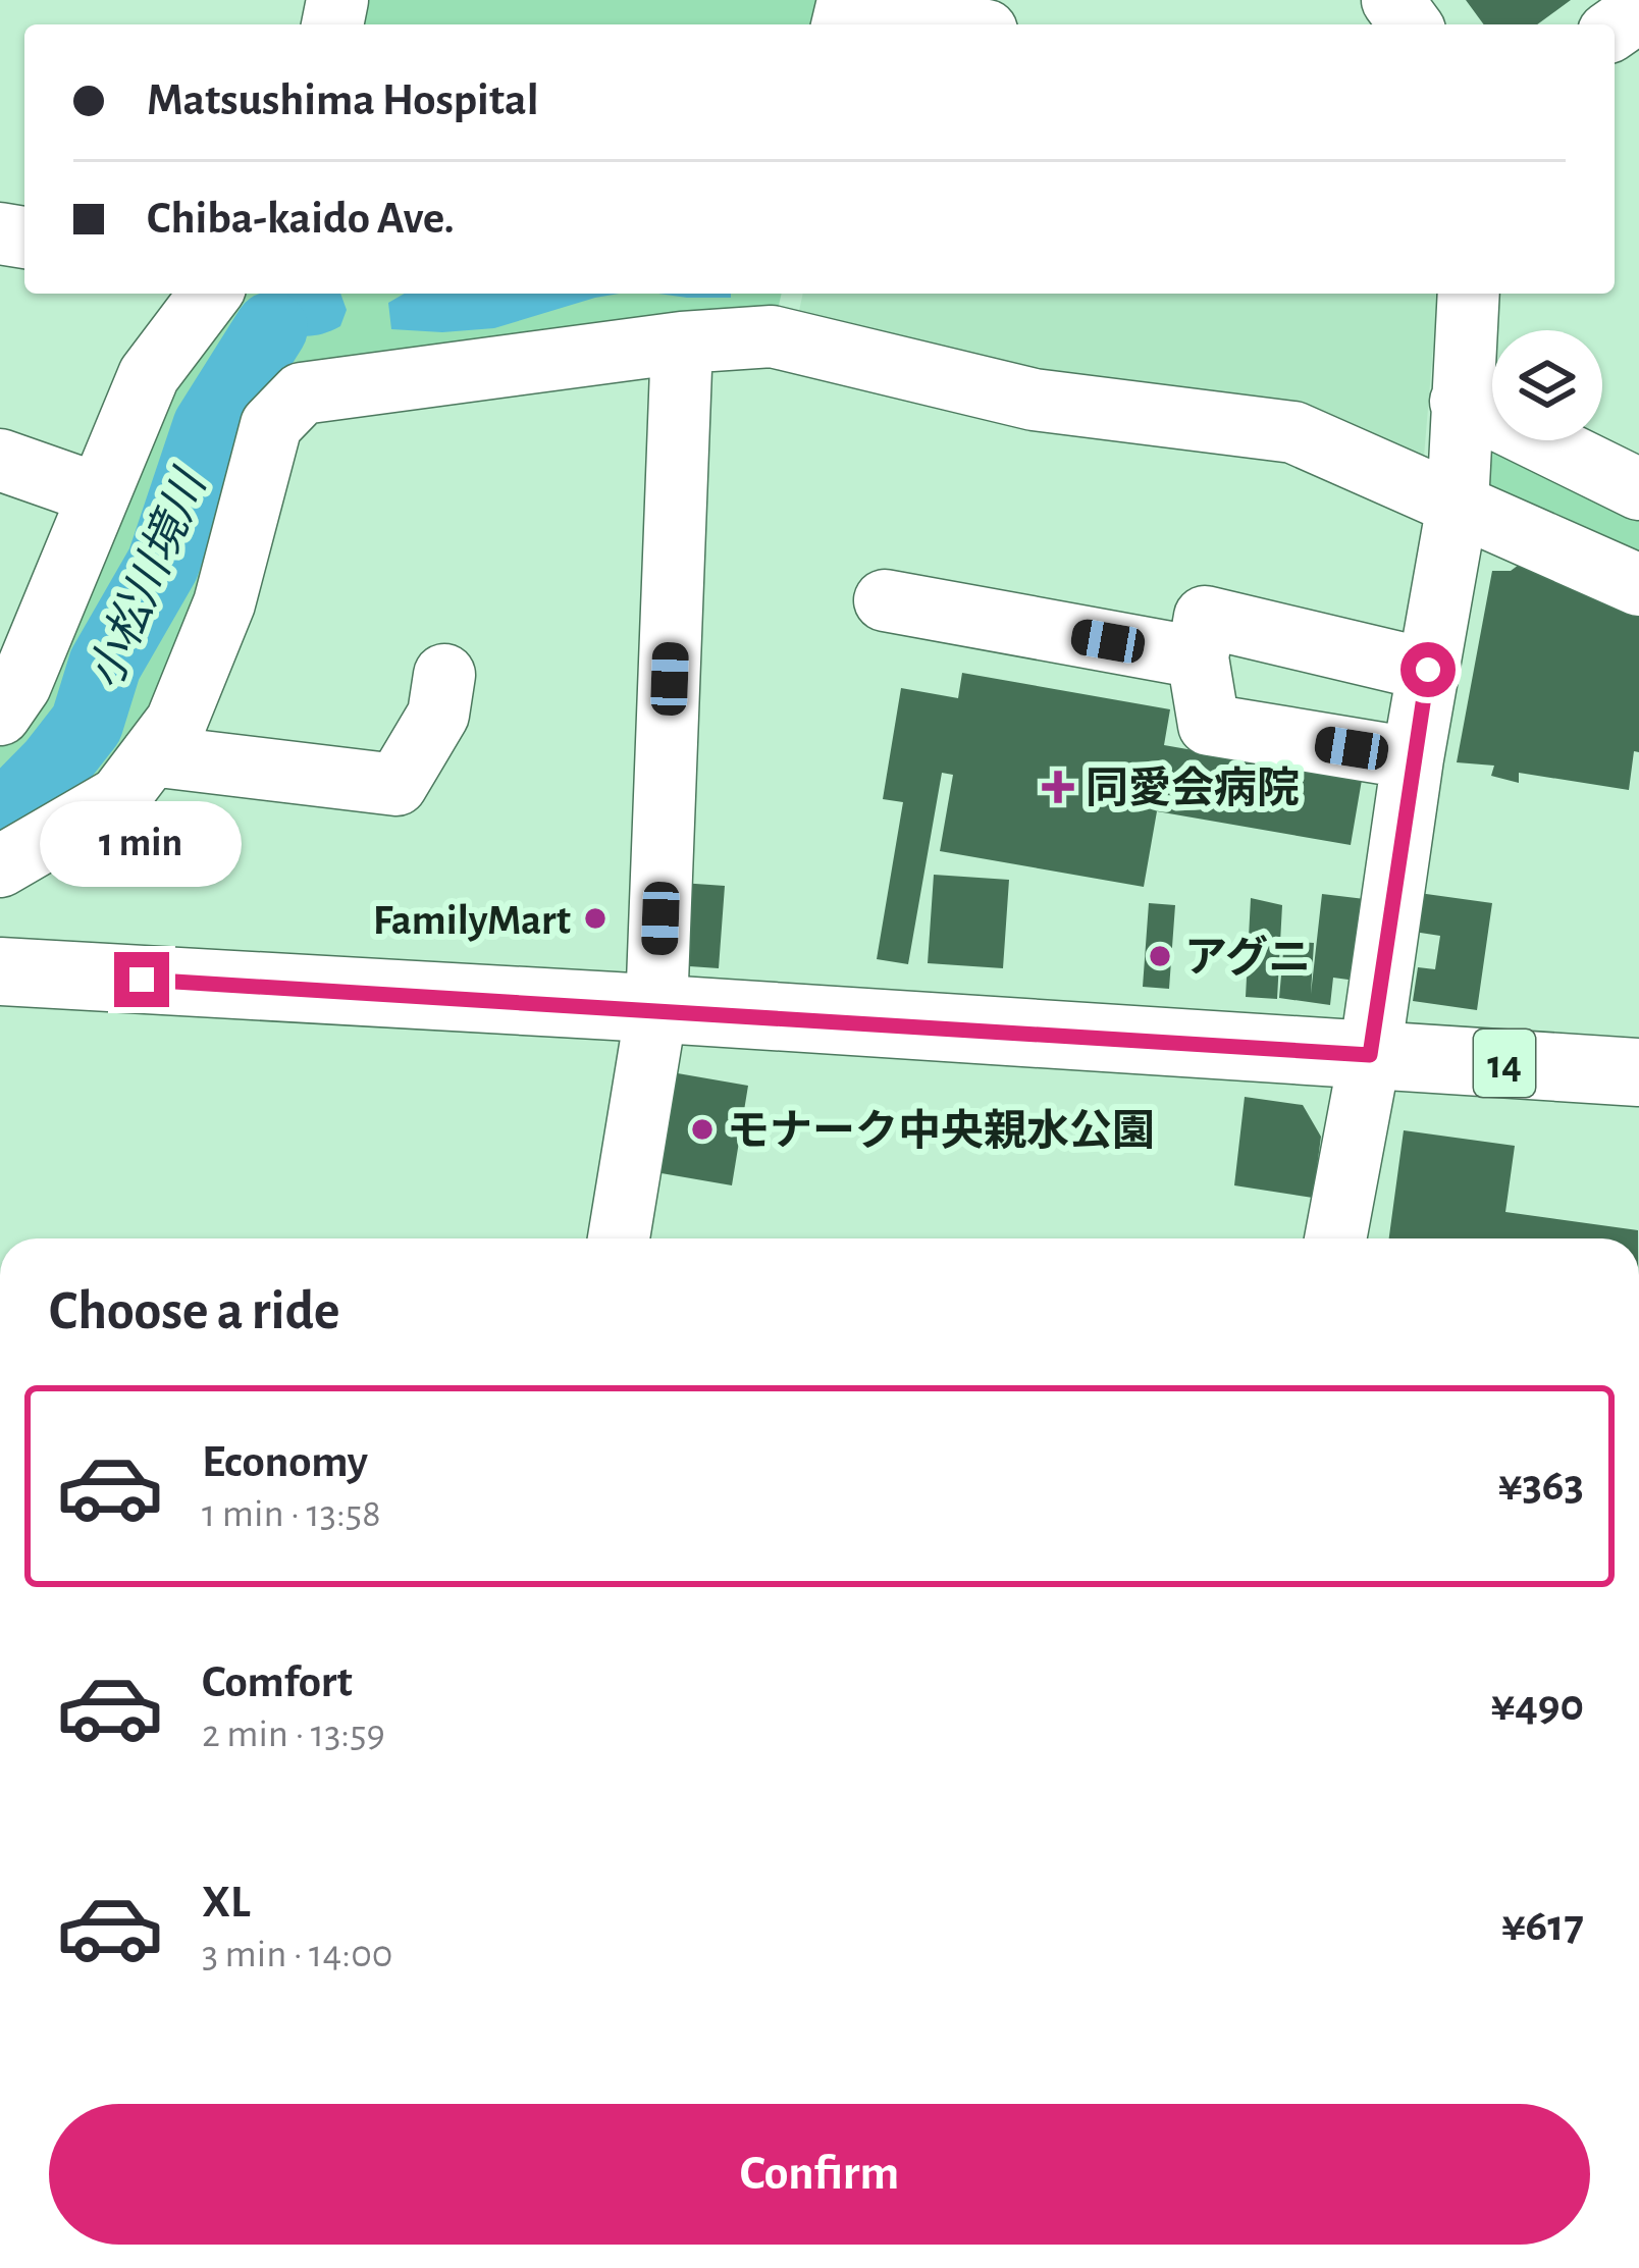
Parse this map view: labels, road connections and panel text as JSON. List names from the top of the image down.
{
  "streets": {
    "highway": ["14"]
  },
  "water": ["小松川境川"],
  "places": {
    "health": ["同愛会病院"],
    "other": ["FamilyMart", "アグニ", "モナーク中央親水公園"]
  },
  "page": {
    "banner": ["Matsushima Hospital", "Chiba-kaido Ave."],
    "bubble": "1 min",
    "heading": "Choose a ride",
    "list": [
      {
        "name": "Economy",
        "note": "1 min · 13:58",
        "value": "¥363"
      },
      {
        "name": "Comfort",
        "note": "2 min · 13:59",
        "value": "¥490"
      },
      {
        "name": "XL",
        "note": "3 min · 14:00",
        "value": "¥617"
      }
    ],
    "buttons": "Confirm"
  }
}
